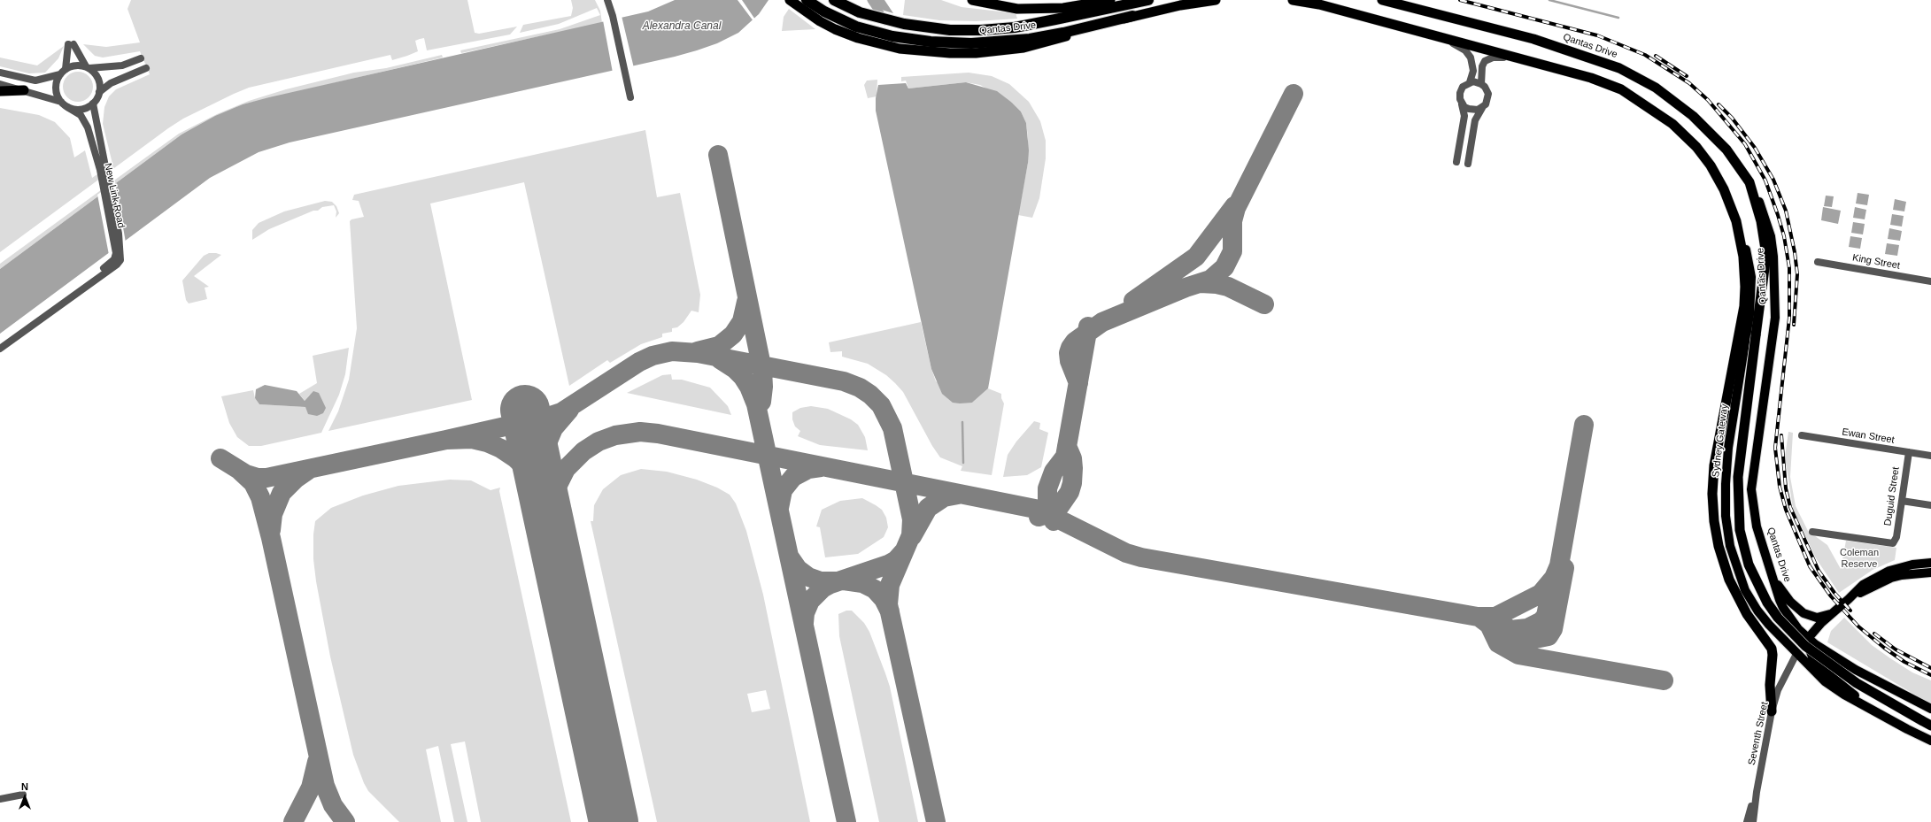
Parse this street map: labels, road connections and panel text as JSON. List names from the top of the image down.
{
  "streets": {
    "highway": ["Qantas Drive"],
    "main road": ["Sydney Gateway"],
    "street": [
      "New Link Road",
      "King Street",
      "Ewan Street",
      "Duguid Street",
      "Seventh Street"
    ]
  },
  "crossings": [
    ["Ewan Street", "Duguid Street"],
    ["Sydney Gateway", "Seventh Street"]
  ],
  "water": ["Alexandra Canal"],
  "parks": ["Coleman Reserve"],
  "north": "top"
}
